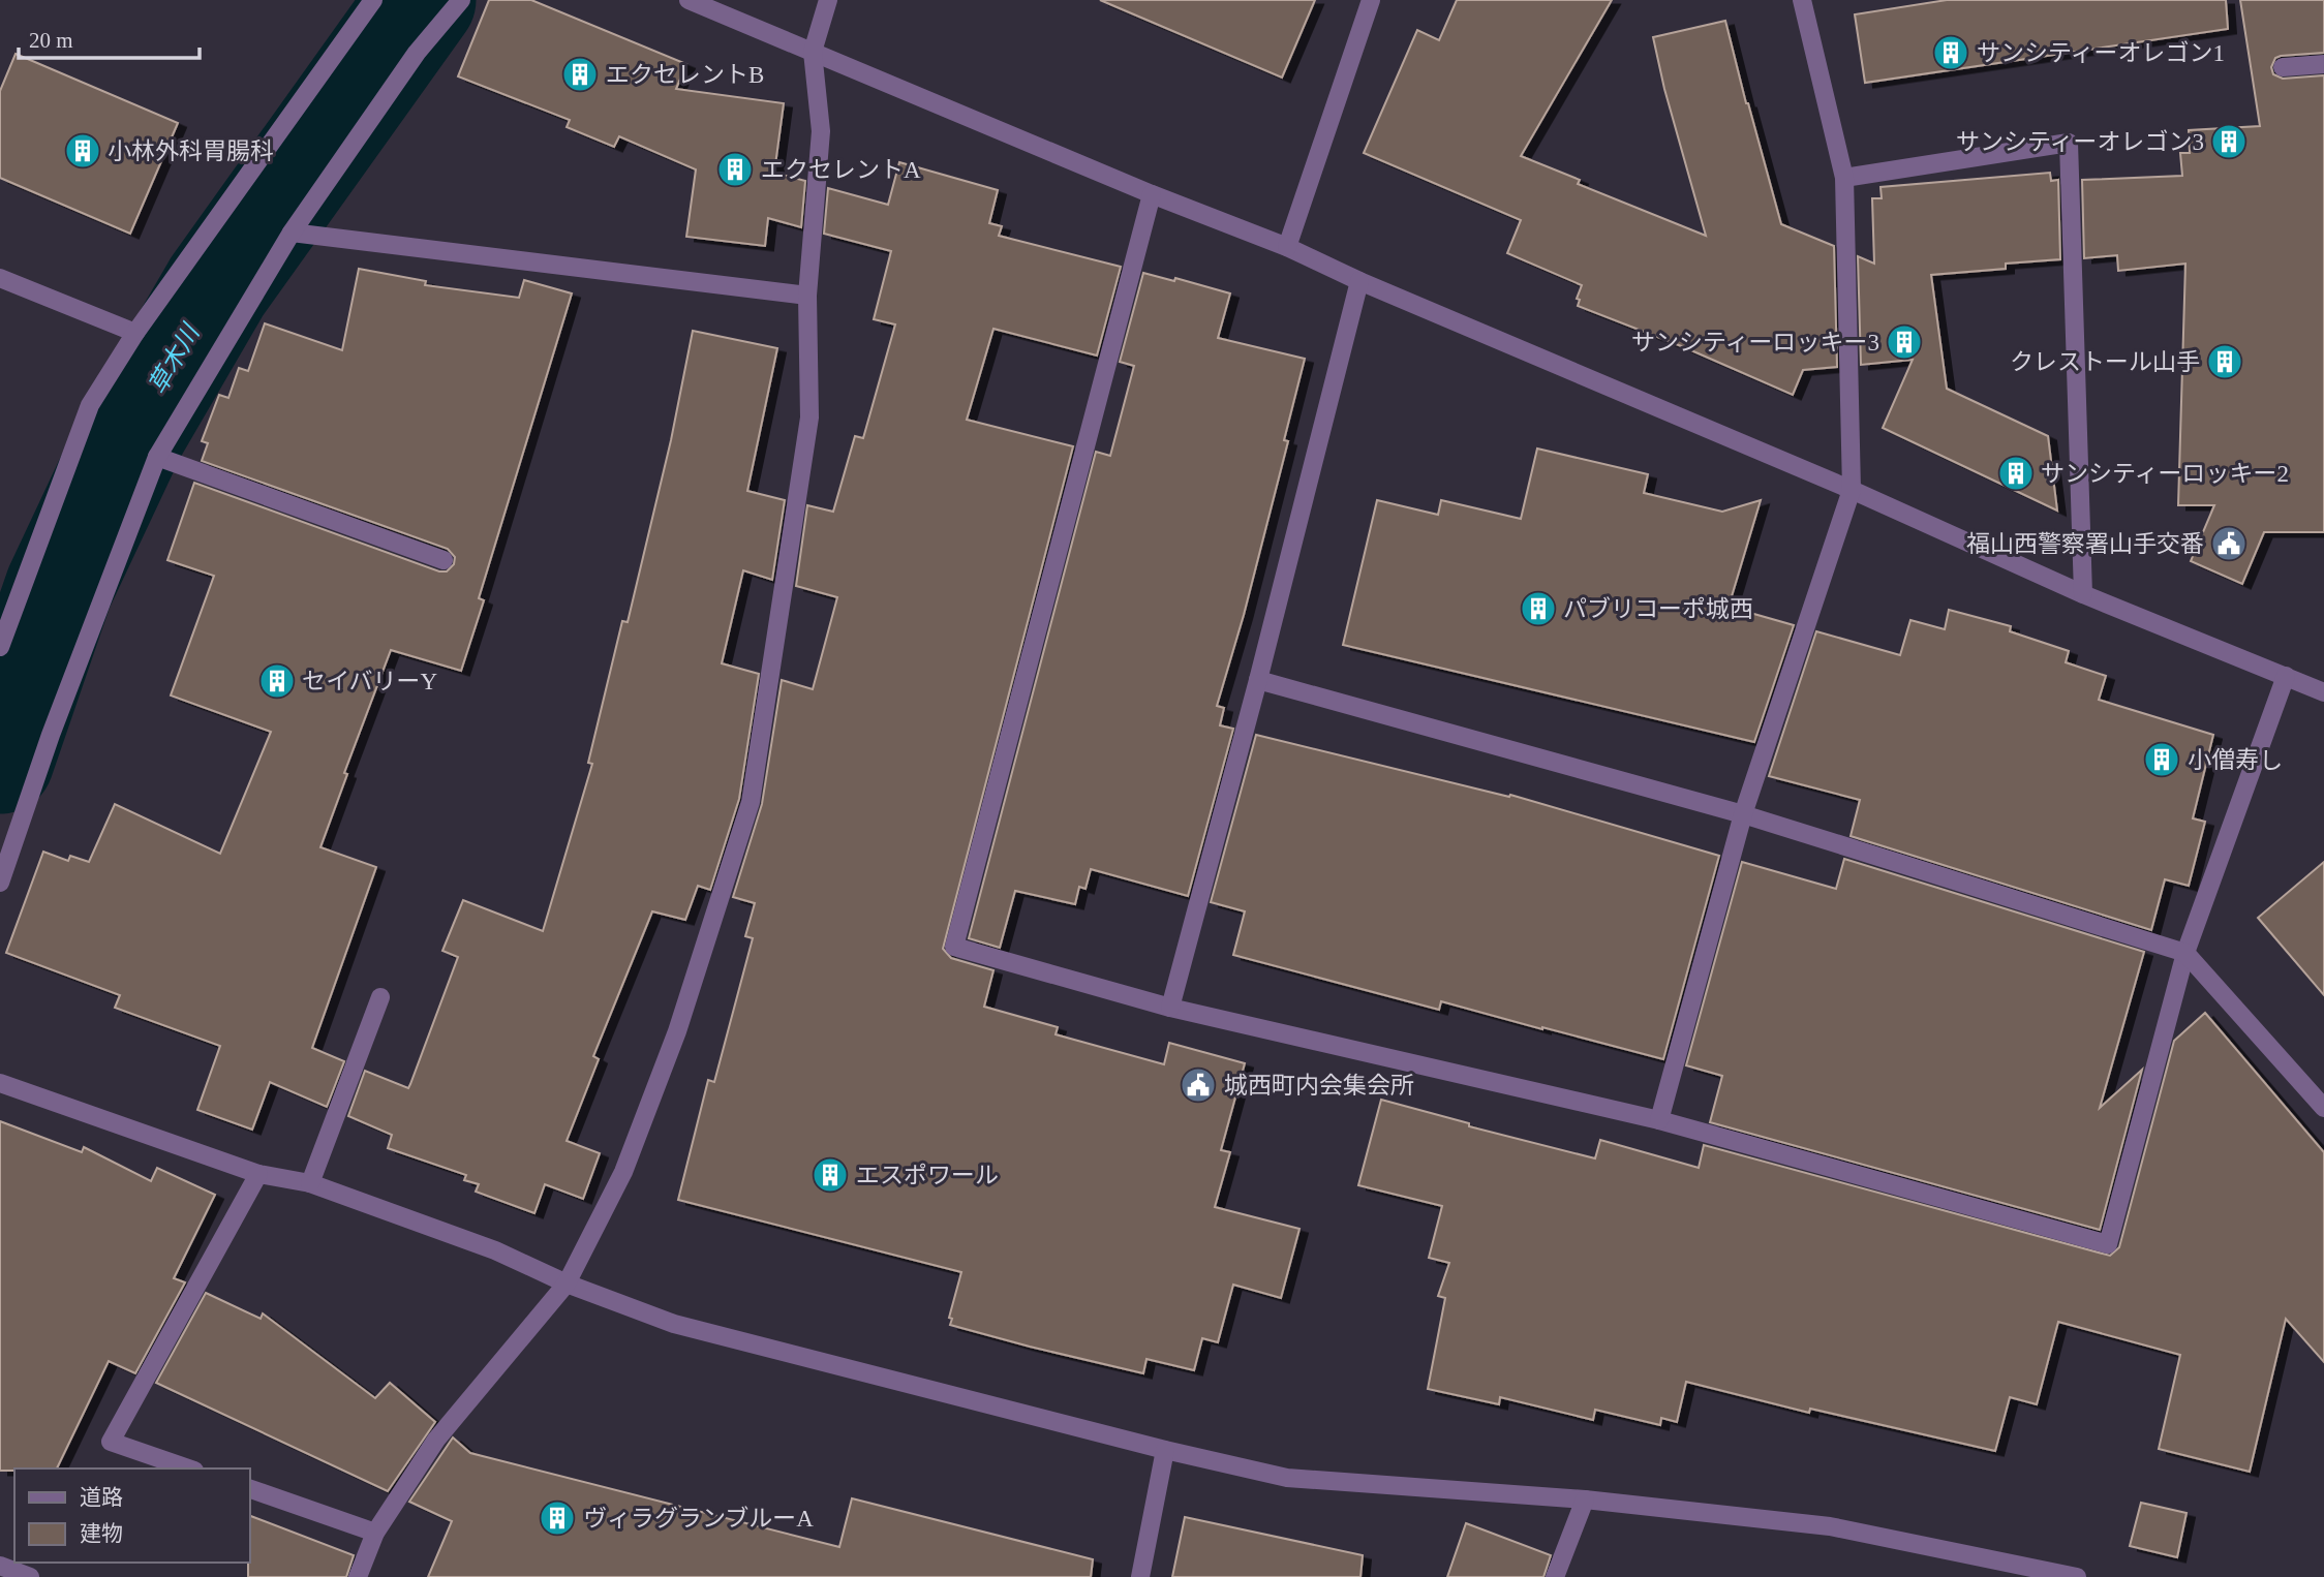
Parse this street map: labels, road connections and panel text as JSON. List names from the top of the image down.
{
  "water": ["草木川"],
  "places": {
    "building": [
      "サンシティーオレゴン1",
      "エクセレントB",
      "サンシティーオレゴン3",
      "小林外科胃腸科",
      "エクセレントA",
      "サンシティーロッキー3",
      "クレストール山手",
      "サンシティーロッキー2",
      "パブリコーポ城西",
      "セイバリーY",
      "小僧寿し",
      "エスポワール",
      "ヴィラグランブルーA"
    ],
    "public building": ["福山西警察署山手交番", "城西町内会集会所"]
  },
  "legend": ["道路", "建物"],
  "scale_bar": "20 m"
}
